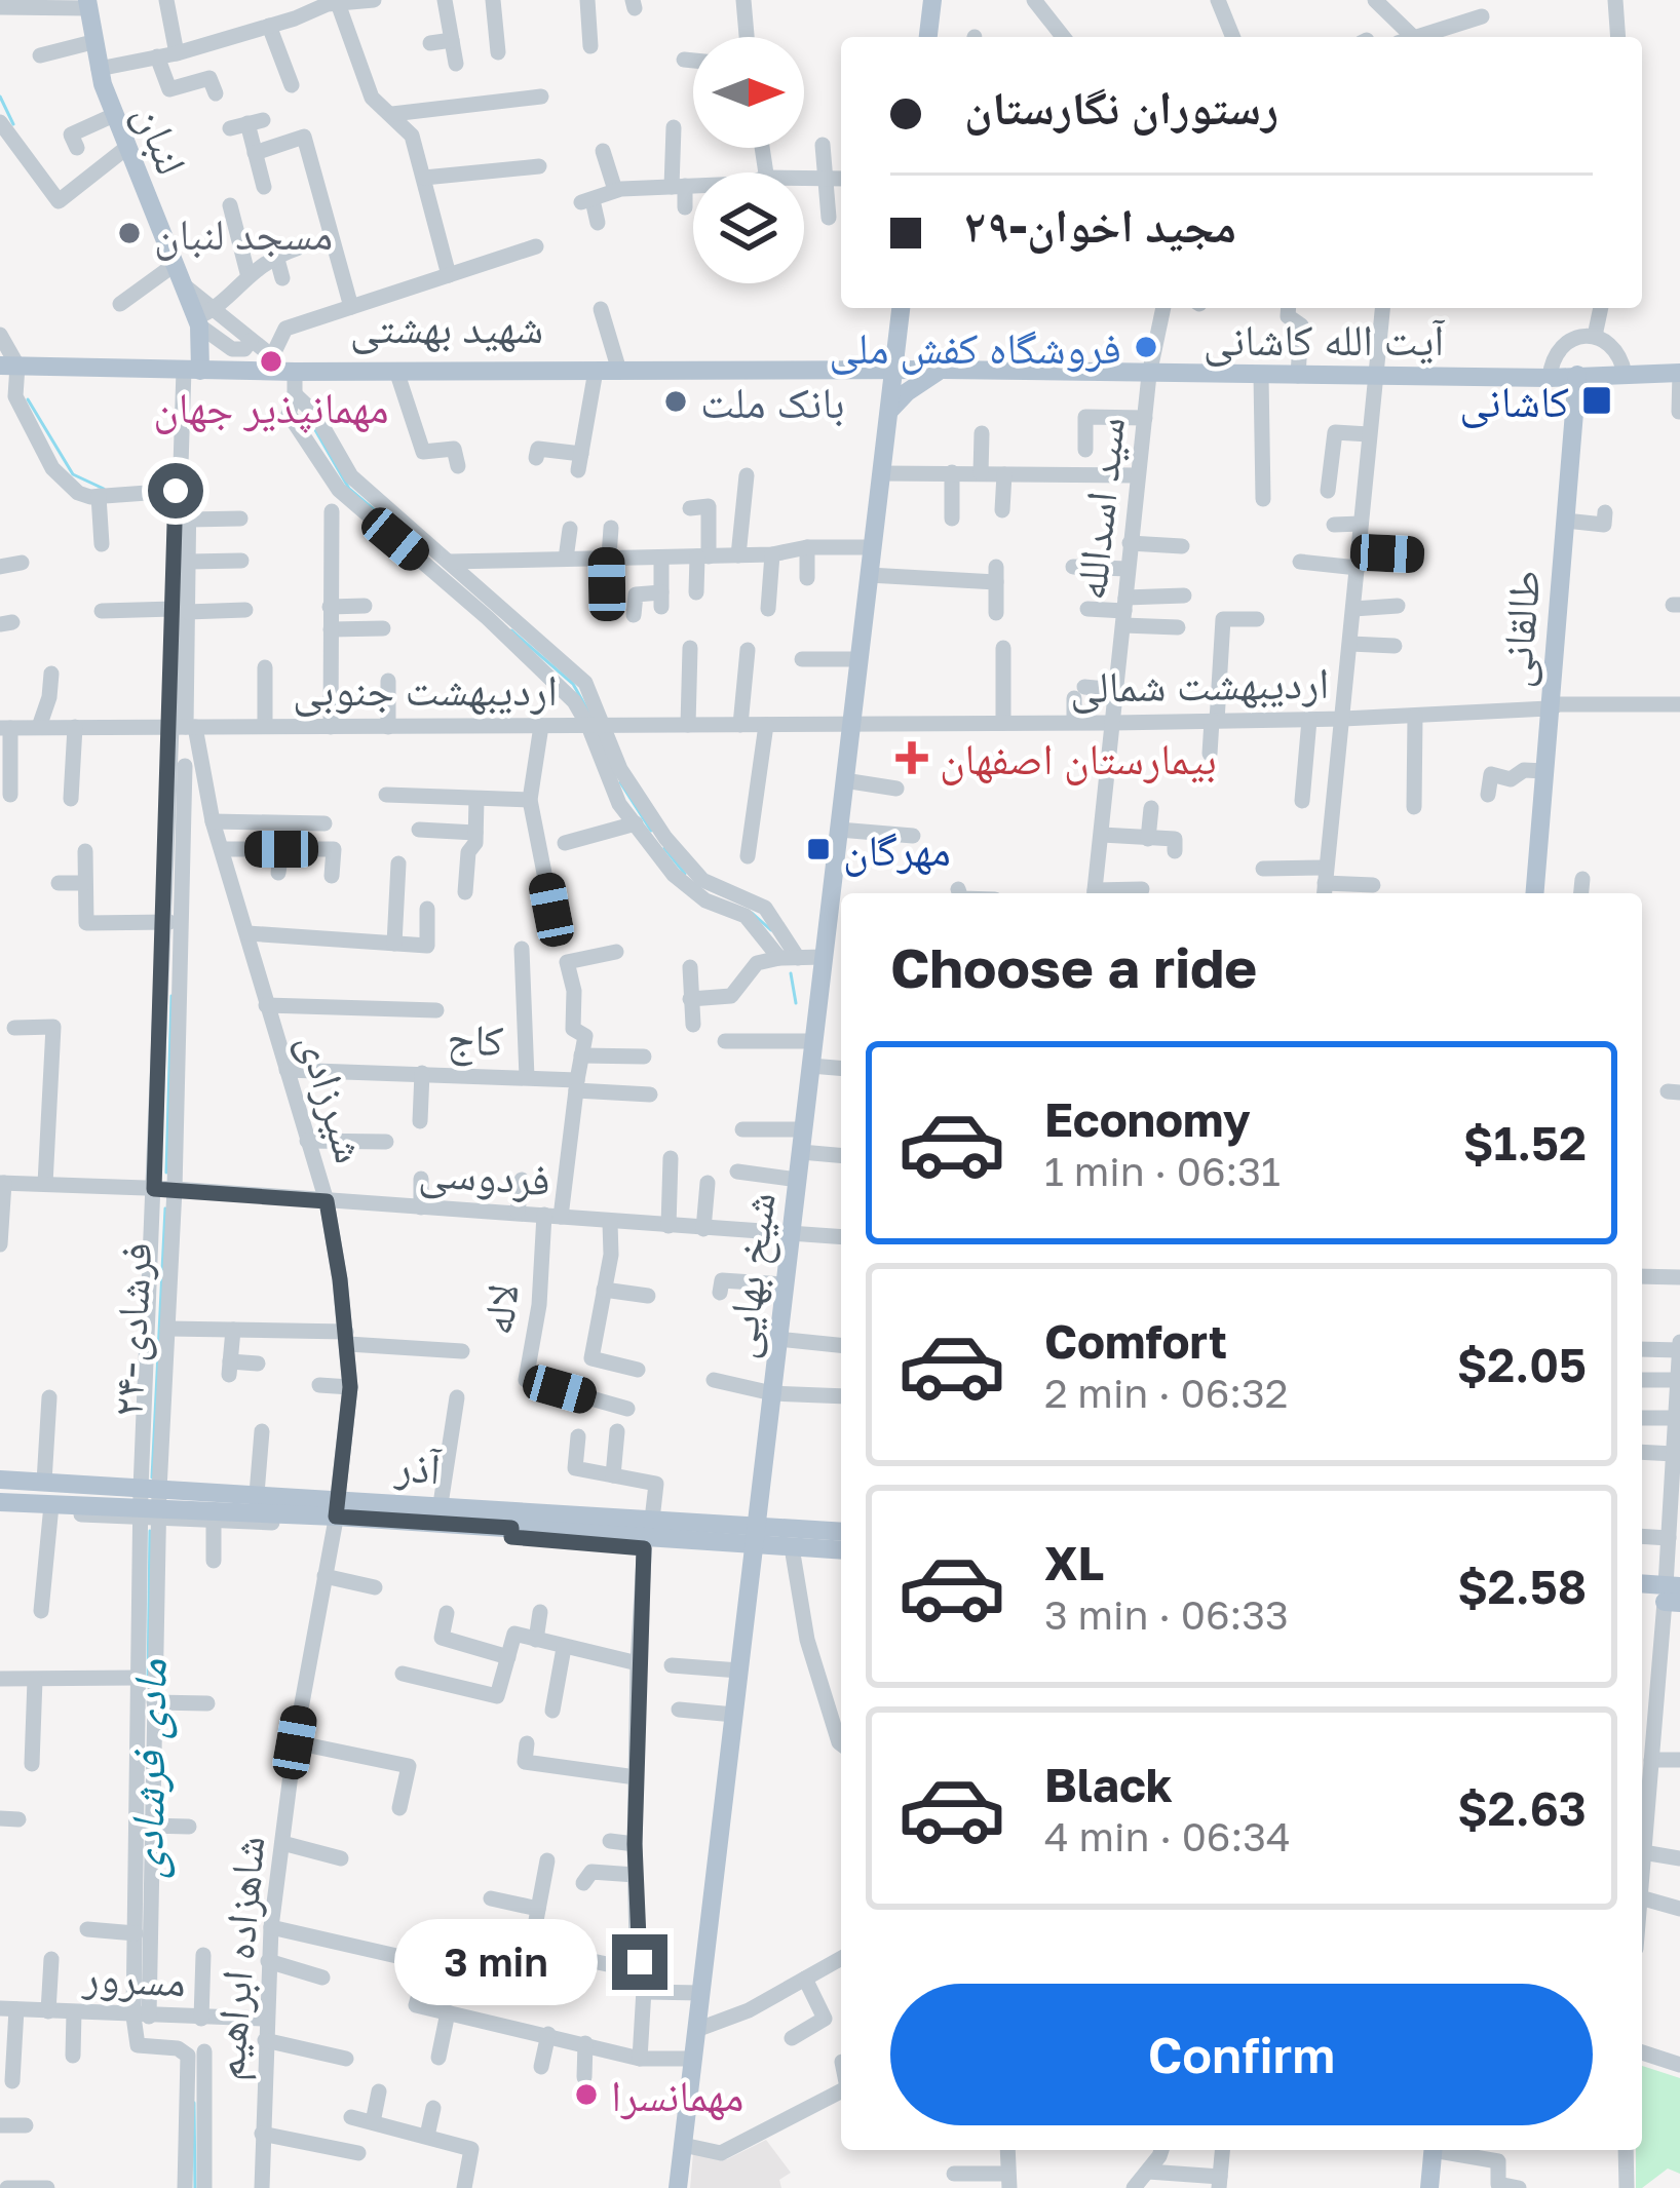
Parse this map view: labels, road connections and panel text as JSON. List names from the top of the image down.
{
  "streets": {
    "main road": [
      "لنبان",
      "شهید بهشتی",
      "آیت الله کاشانی",
      "طالقانی",
      "شیخ بهایی",
      "آذر"
    ],
    "street": [
      "سید اسدالله",
      "اردیبهشت شمالی",
      "اردیبهشت جنوبی",
      "کاج",
      "شیرزادی",
      "فردوسی",
      "لاله",
      "۲۴-فرشادی",
      "شاهزاده ابراهیم",
      "مسرور"
    ]
  },
  "crossings": [
    ["لنبان", "شهید بهشتی"],
    ["شهید بهشتی", "آیت الله کاشانی"],
    ["شهید بهشتی", "شیخ بهایی"],
    ["آیت الله کاشانی", "سید اسدالله"],
    ["آیت الله کاشانی", "طالقانی"],
    ["آیت الله کاشانی", "شیخ بهایی"],
    ["سید اسدالله", "اردیبهشت شمالی"],
    ["طالقانی", "اردیبهشت شمالی"],
    ["اردیبهشت شمالی", "اردیبهشت جنوبی"],
    ["اردیبهشت شمالی", "شیخ بهایی"],
    ["اردیبهشت جنوبی", "شیرزادی"],
    ["اردیبهشت جنوبی", "شیخ بهایی"],
    ["کاج", "شیرزادی"],
    ["شیرزادی", "فردوسی"],
    ["شیرزادی", "آذر"],
    ["شیرزادی", "شاهزاده ابراهیم"],
    ["فردوسی", "شیخ بهایی"],
    ["فردوسی", "لاله"],
    ["فردوسی", "۲۴-فرشادی"],
    ["شیخ بهایی", "آذر"],
    ["۲۴-فرشادی", "آذر"],
    ["آذر", "شاهزاده ابراهیم"],
    ["شاهزاده ابراهیم", "مسرور"]
  ],
  "water": ["مادی فرشادی"],
  "places": {
    "other": [
      "مسجد لنبان",
      "فروشگاه کفش ملی",
      "مهمانپذیر جهان",
      "بانک ملت",
      "مهمانسرا"
    ],
    "transit": ["کاشانی", "مهرگان"],
    "health": ["بیمارستان اصفهان"]
  },
  "north": "right",
  "page": {
    "banner": ["رستوران نگارستان", "۲۹-مجید اخوان"],
    "heading": "Choose a ride",
    "list": [
      {
        "name": "Economy",
        "note": "1 min · 06:31",
        "value": "$1.52"
      },
      {
        "name": "Comfort",
        "note": "2 min · 06:32",
        "value": "$2.05"
      },
      {
        "name": "XL",
        "note": "3 min · 06:33",
        "value": "$2.58"
      },
      {
        "name": "Black",
        "note": "4 min · 06:34",
        "value": "$2.63"
      }
    ],
    "bubble": "3 min",
    "buttons": "Confirm"
  }
}
